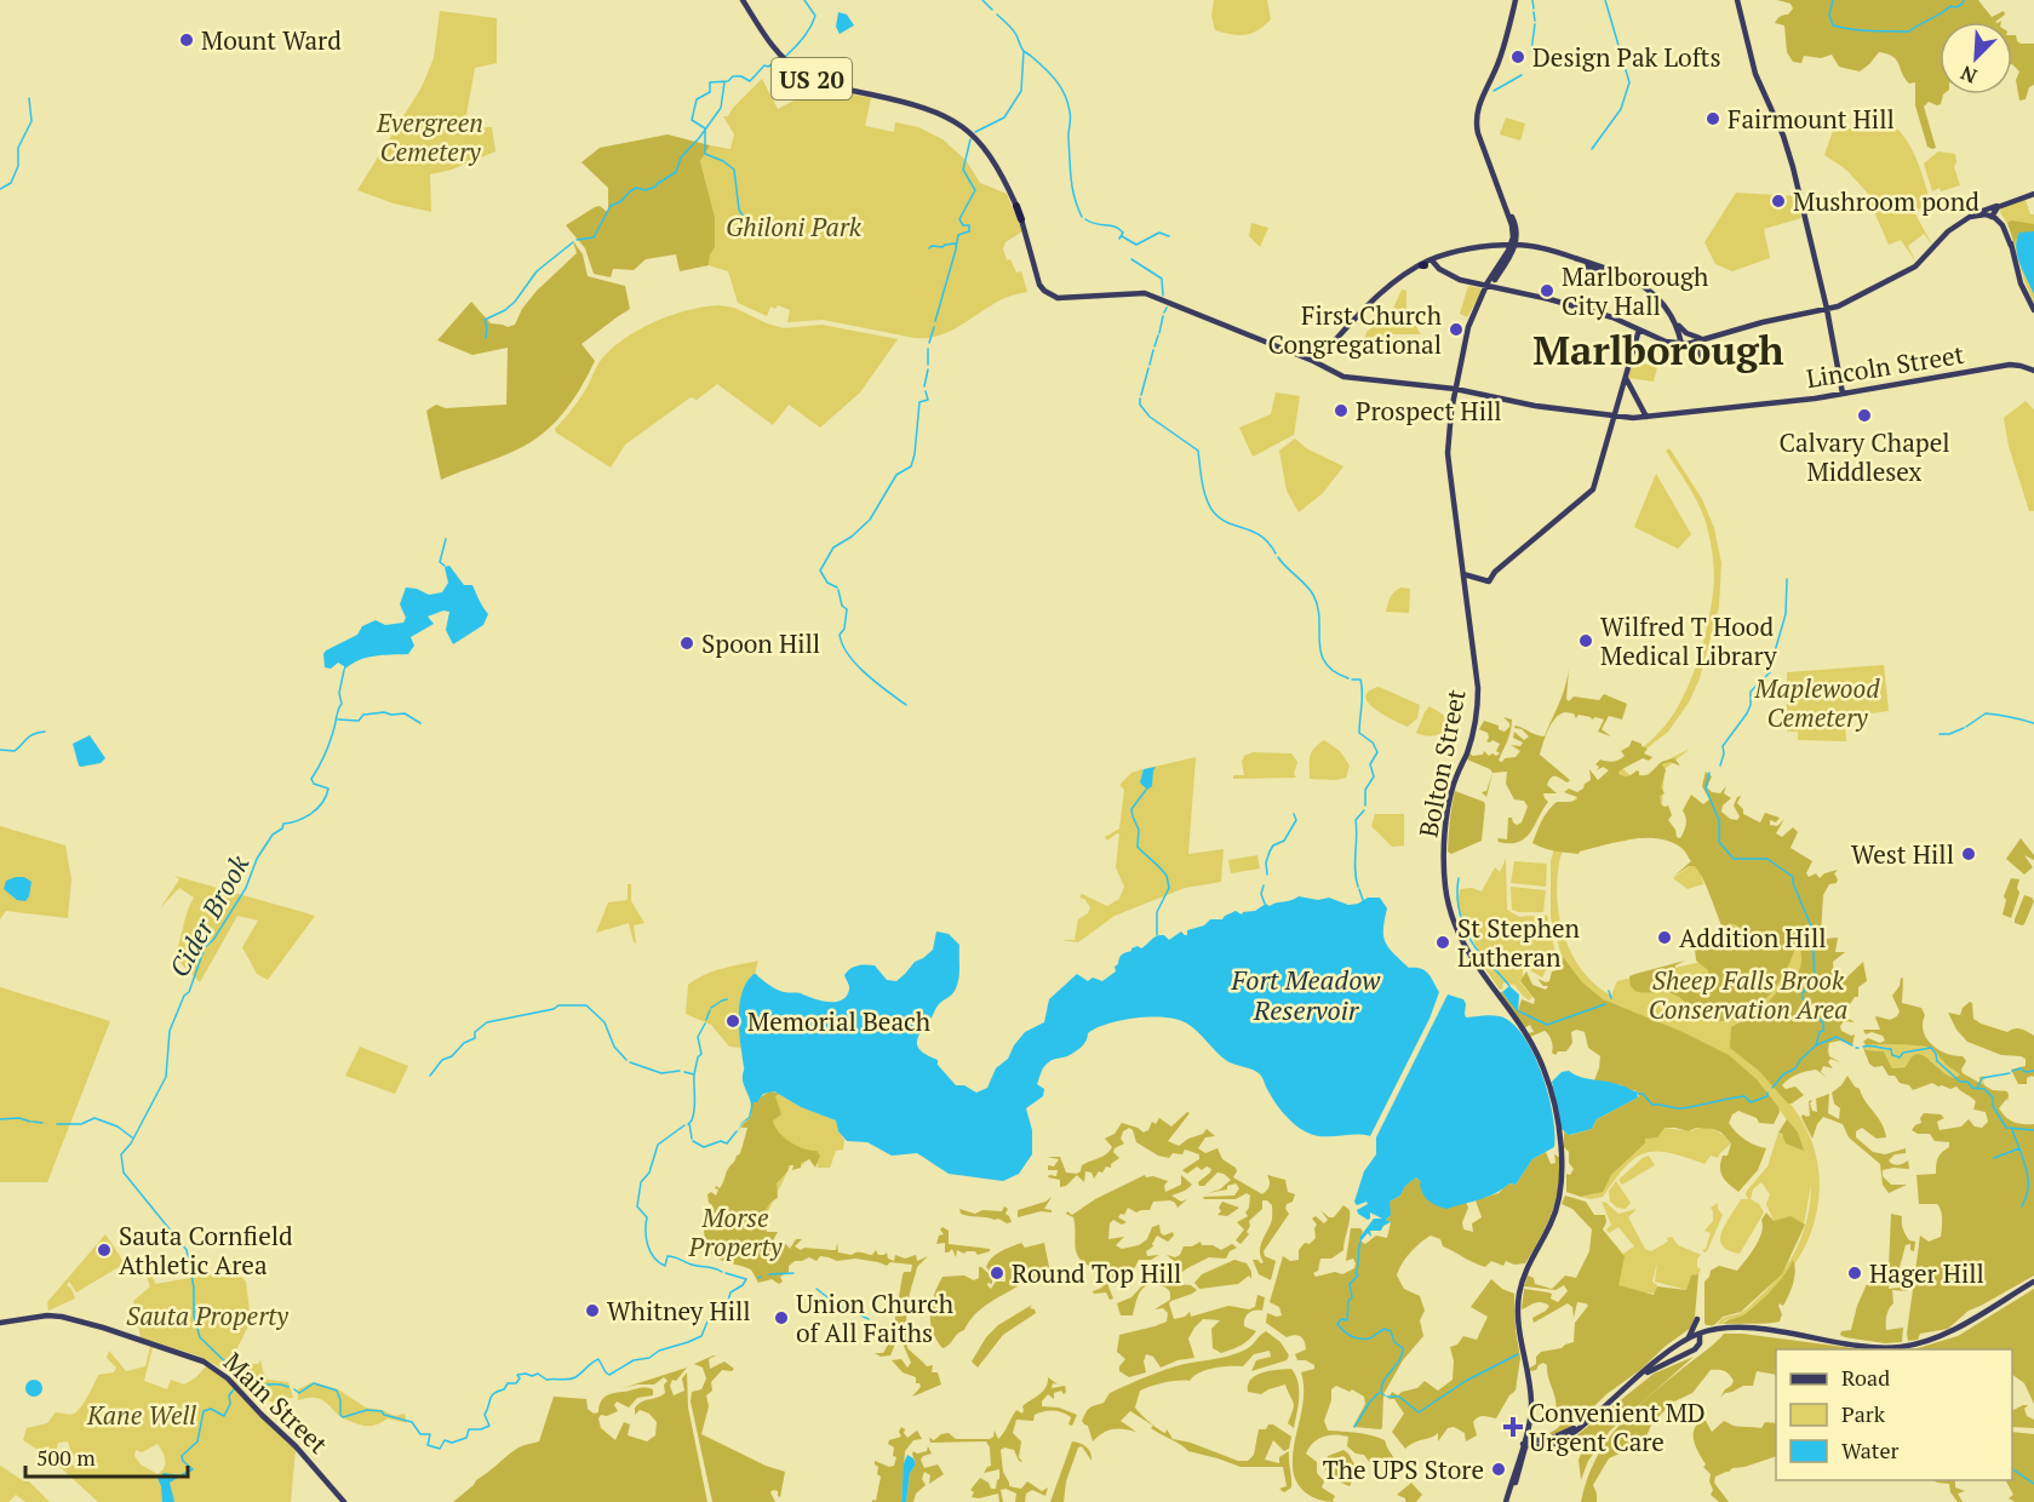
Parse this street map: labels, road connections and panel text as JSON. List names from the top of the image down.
{
  "streets": {
    "highway": ["US 20"],
    "main road": ["Lincoln Street", "Bolton Street", "Main Street"]
  },
  "crossings": [
    ["US 20", "Lincoln Street"],
    ["Lincoln Street", "Bolton Street"]
  ],
  "districts": ["Marlborough"],
  "water": ["Cider Brook", "Fort Meadow Reservoir"],
  "parks": [
    "Evergreen Cemetery",
    "Ghiloni Park",
    "Maplewood Cemetery",
    "Sheep Falls Brook Conservation Area",
    "Morse Property",
    "Sauta Property",
    "Kane Well"
  ],
  "places": {
    "other": [
      "Mount Ward",
      "Design Pak Lofts",
      "Fairmount Hill",
      "Mushroom pond",
      "Marlborough City Hall",
      "First Church Congregational",
      "Prospect Hill",
      "Calvary Chapel Middlesex",
      "Wilfred T Hood Medical Library",
      "Spoon Hill",
      "West Hill",
      "Addition Hill",
      "St Stephen Lutheran",
      "Memorial Beach",
      "Sauta Cornfield Athletic Area",
      "Round Top Hill",
      "Hager Hill",
      "Whitney Hill",
      "Union Church of All Faiths",
      "The UPS Store"
    ],
    "health": ["Convenient MD Urgent Care"]
  },
  "legend": ["Road", "Park", "Water"],
  "scale_bar": "500 m",
  "north": "bottom left"
}
